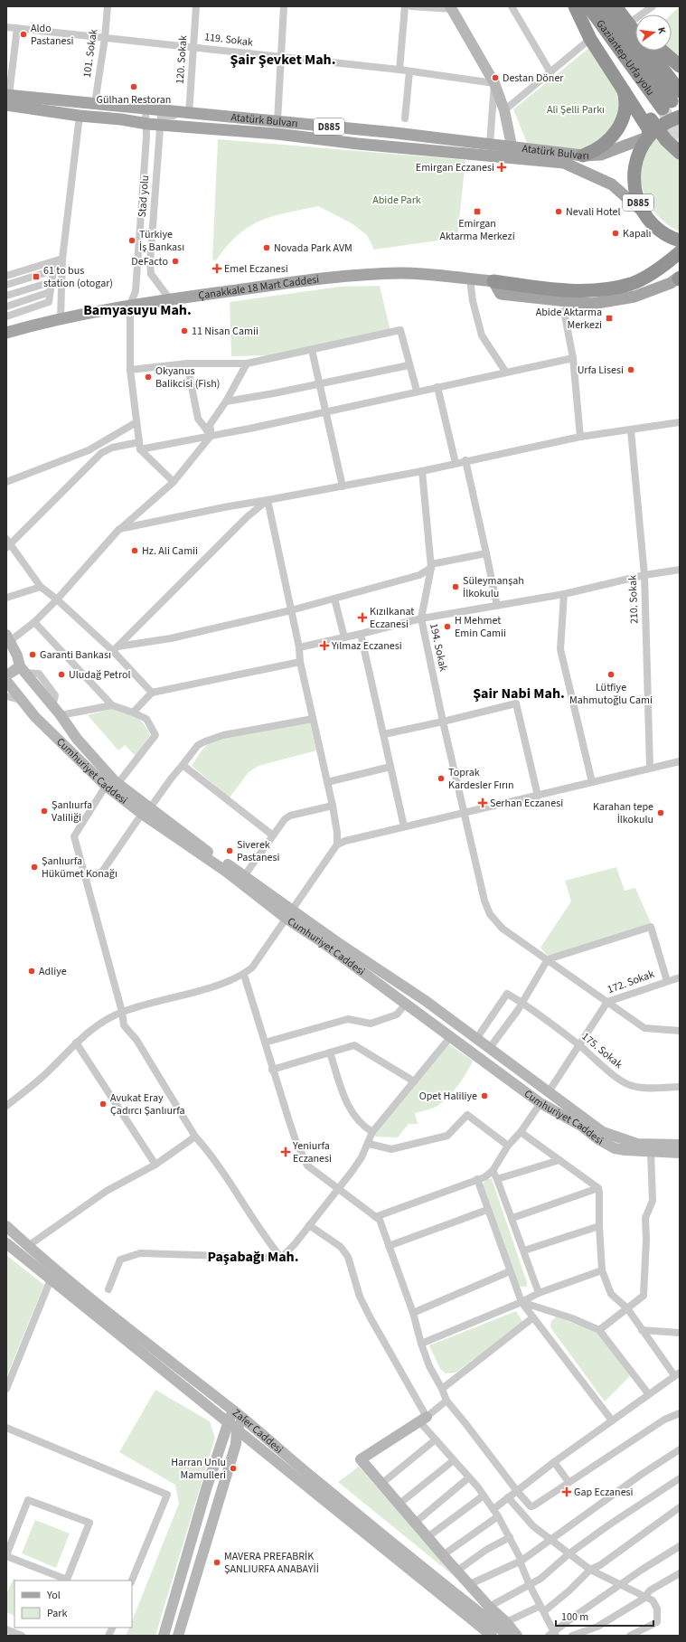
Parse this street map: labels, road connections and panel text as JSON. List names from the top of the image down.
{
  "streets": {
    "highway": ["Gaziantep-Urfa yolu", "D885"],
    "main road": [
      "Atatürk Bulvarı",
      "Çanakkale 18 Mart Caddesi",
      "Cumhuriyet Caddesi",
      "Zafer Caddesi"
    ],
    "street": [
      "119. Sokak",
      "101. Sokak",
      "120. Sokak",
      "Stad yolu",
      "210. Sokak",
      "194. Sokak",
      "172. Sokak",
      "175. Sokak"
    ]
  },
  "crossings": [
    ["119. Sokak", "101. Sokak"],
    ["119. Sokak", "120. Sokak"],
    ["101. Sokak", "Atatürk Bulvarı"],
    ["120. Sokak", "Atatürk Bulvarı"],
    ["Atatürk Bulvarı", "D885"],
    ["Stad yolu", "Çanakkale 18 Mart Caddesi"],
    ["194. Sokak", "172. Sokak"],
    ["Cumhuriyet Caddesi", "172. Sokak"],
    ["Cumhuriyet Caddesi", "175. Sokak"],
    ["172. Sokak", "175. Sokak"]
  ],
  "districts": [
    "Şair Şevket Mah.",
    "Bamyasuyu Mah.",
    "Şair Nabi Mah.",
    "Paşabağı Mah."
  ],
  "parks": ["Ali Şelli Parkı", "Abide Park"],
  "places": {
    "other": [
      "Aldo Pastanesi",
      "Destan Döner",
      "Gülhan Restoran",
      "Nevali Hotel",
      "Kapalı",
      "Türkiye İş Bankası",
      "Novada Park AVM",
      "DeFacto",
      "11 Nisan Camii",
      "Urfa Lisesi",
      "Okyanus Balikcisi (Fish)",
      "Hz. Ali Camii",
      "Süleymanşah İlkokulu",
      "H Mehmet Emin Camii",
      "Garanti Bankası",
      "Uludağ Petrol",
      "Lütfiye Mahmutoğlu Cami",
      "Toprak Kardesler Fırın",
      "Şanlıurfa Valiliği",
      "Karahan tepe İlkokulu",
      "Siverek Pastanesi",
      "Şanlıurfa Hükümet Konağı",
      "Adliye",
      "Opet Haliliye",
      "Avukat Eray Çadırcı Şanlıurfa",
      "Harran Unlu Mamulleri",
      "MAVERA PREFABRİK ŞANLIURFA ANABAYİİ"
    ],
    "health": [
      "Emirgan Eczanesi",
      "Emel Eczanesi",
      "Kızılkanat Eczanesi",
      "Yılmaz Eczanesi",
      "Serhan Eczanesi",
      "Yeniurfa Eczanesi",
      "Gap Eczanesi"
    ],
    "transit": ["Emirgan Aktarma Merkezi", "61 to bus station (otogar)", "Abide Aktarma Merkezi"]
  },
  "legend": ["Yol", "Park"],
  "scale_bar": "100 m",
  "north": "right"
}
